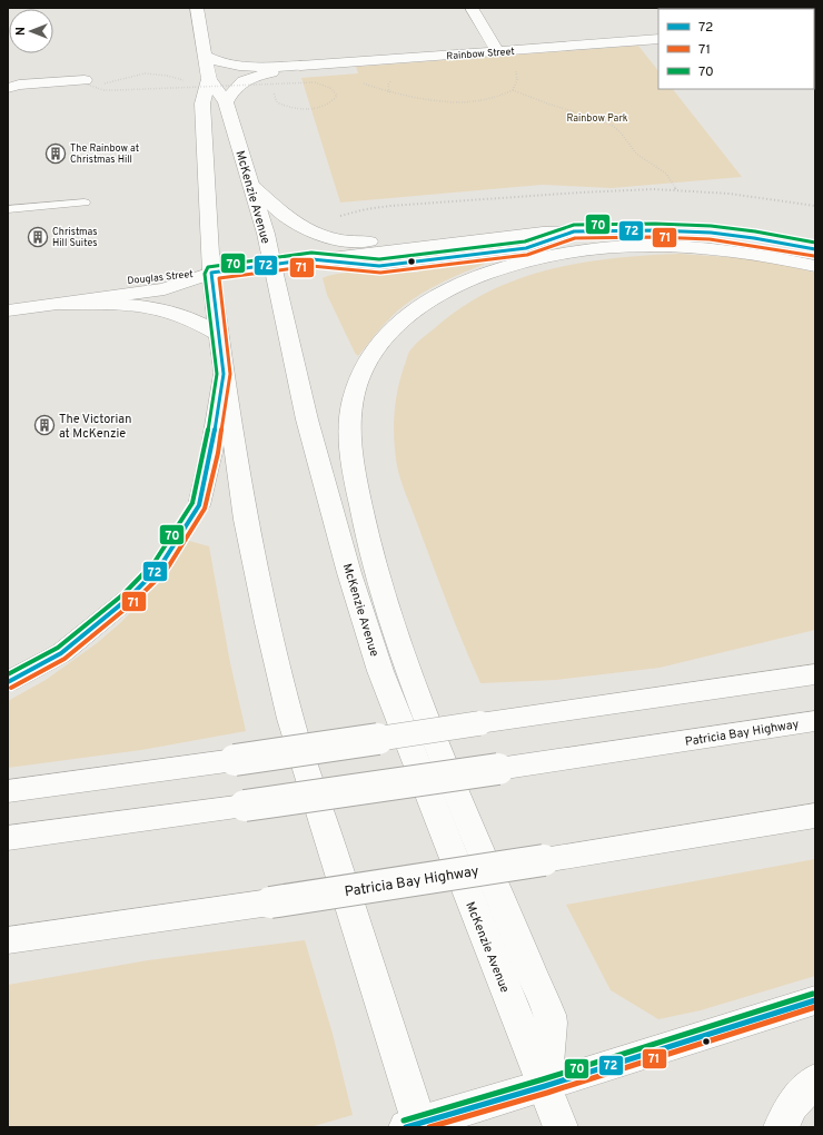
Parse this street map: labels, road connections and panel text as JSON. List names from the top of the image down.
{
  "streets": {
    "main road": [
      "Rainbow Street",
      "McKenzie Avenue",
      "Douglas Street",
      "Patricia Bay Highway"
    ]
  },
  "crossings": [
    ["McKenzie Avenue", "Douglas Street"]
  ],
  "parks": ["Rainbow Park"],
  "places": {
    "building": ["The Rainbow at Christmas Hill", "Christmas Hill Suites", "The Victorian at McKenzie"]
  },
  "lines": ["transit line 70", "transit line 72", "transit line 71"],
  "legend": ["72", "71", "70"],
  "north": "left"
}
